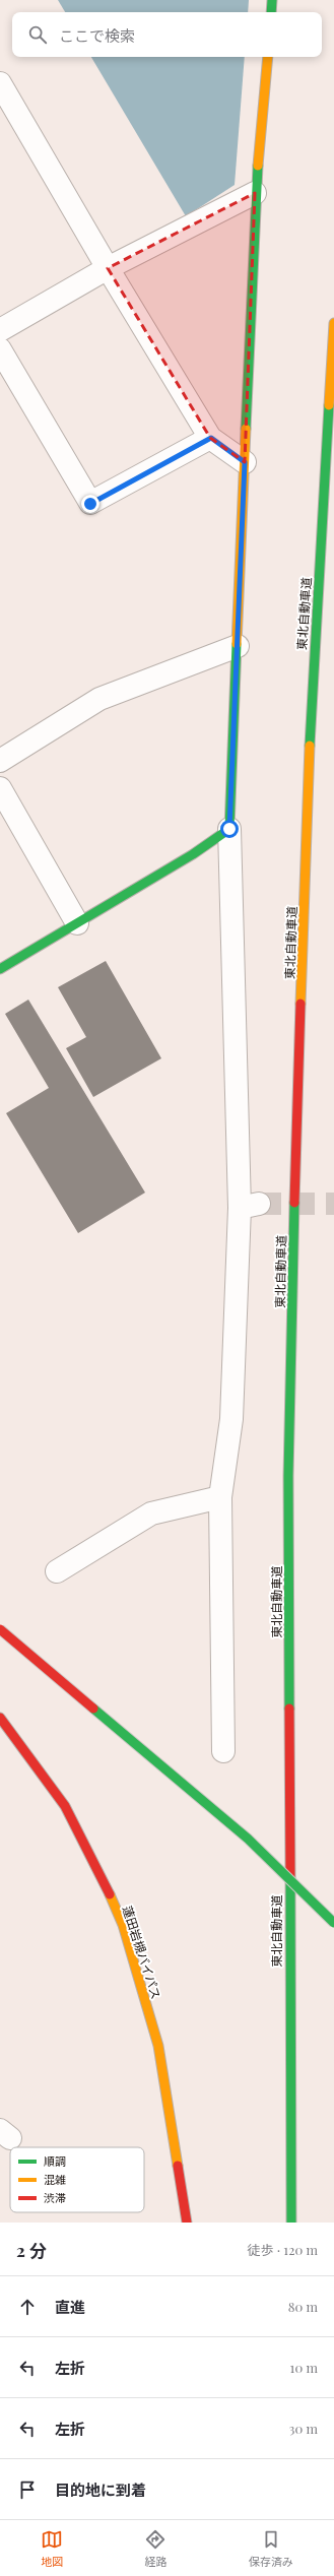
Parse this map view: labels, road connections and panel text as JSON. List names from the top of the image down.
{
  "streets": {
    "main road": ["東北自動車道", "蓮田岩槻バイパス"]
  },
  "legend": ["順調", "混雑", "渋滞"],
  "page": {
    "search": "ここで検索",
    "heading": ["2 分", "徒歩 · 120 m"],
    "list": [
      ["直進", "80 m"],
      ["左折", "10 m"],
      ["左折", "30 m"],
      "目的地に到着"
    ],
    "nav": ["地図", "経路", "保存済み"]
  }
}
